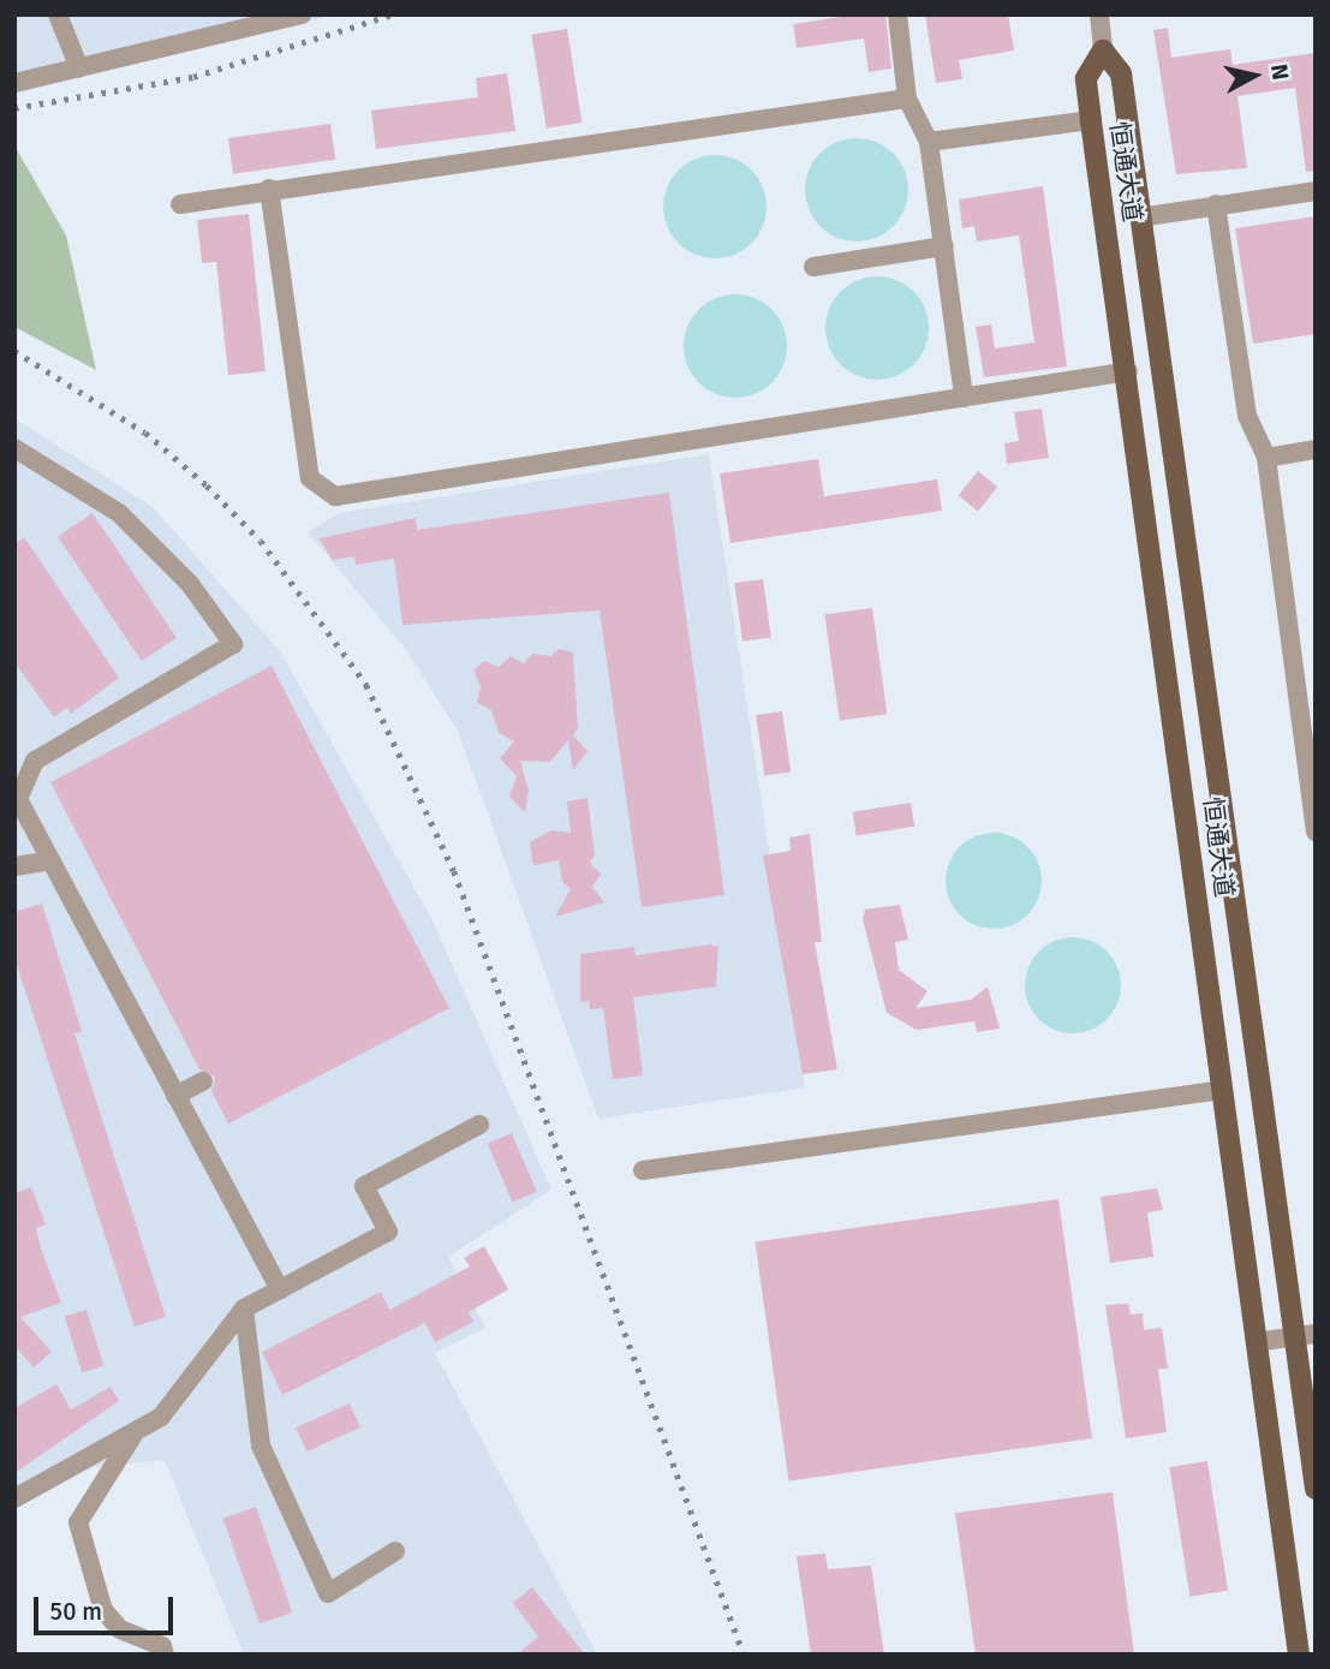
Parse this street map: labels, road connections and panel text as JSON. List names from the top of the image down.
{
  "streets": {
    "main road": ["恒通大道"]
  },
  "scale_bar": "50 m",
  "north": "right"
}
